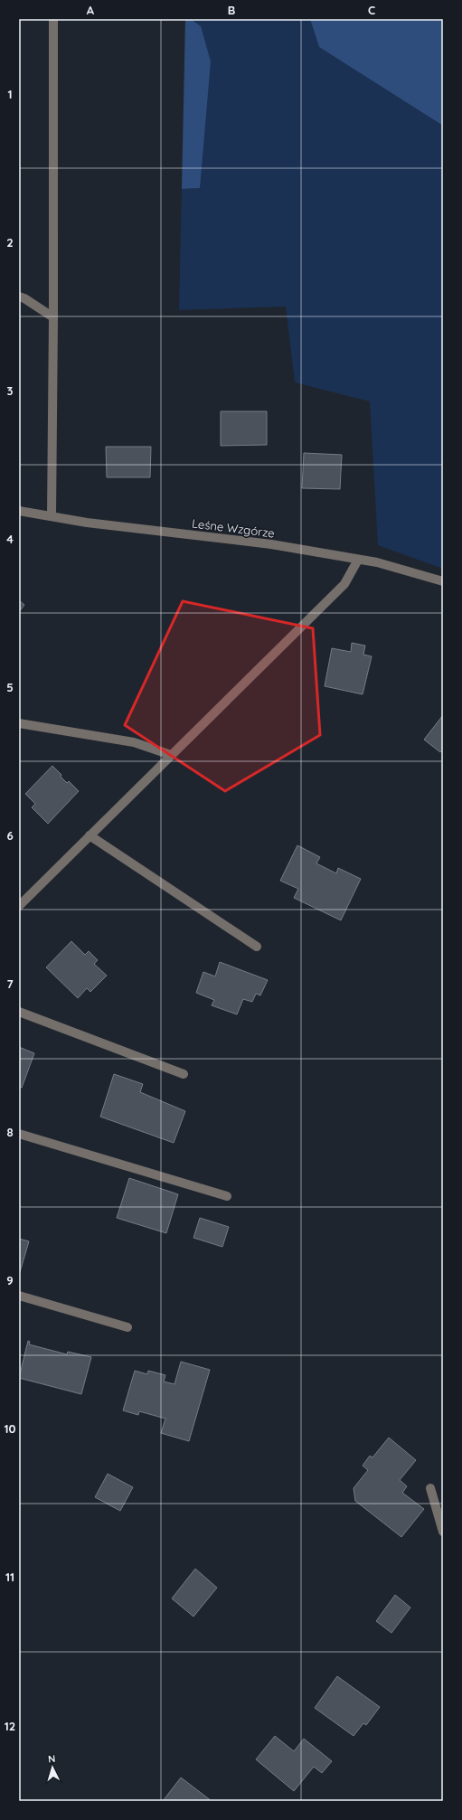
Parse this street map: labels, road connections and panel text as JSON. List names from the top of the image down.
{
  "streets": {
    "street": ["Leśne Wzgórze"]
  },
  "north": "top",
  "grid": {
    "columns": ["A", "B", "C"],
    "rows": [
      "1",
      "2",
      "3",
      "4",
      "5",
      "6",
      "7",
      "8",
      "9",
      "10",
      "11",
      "12"
    ]
  }
}
